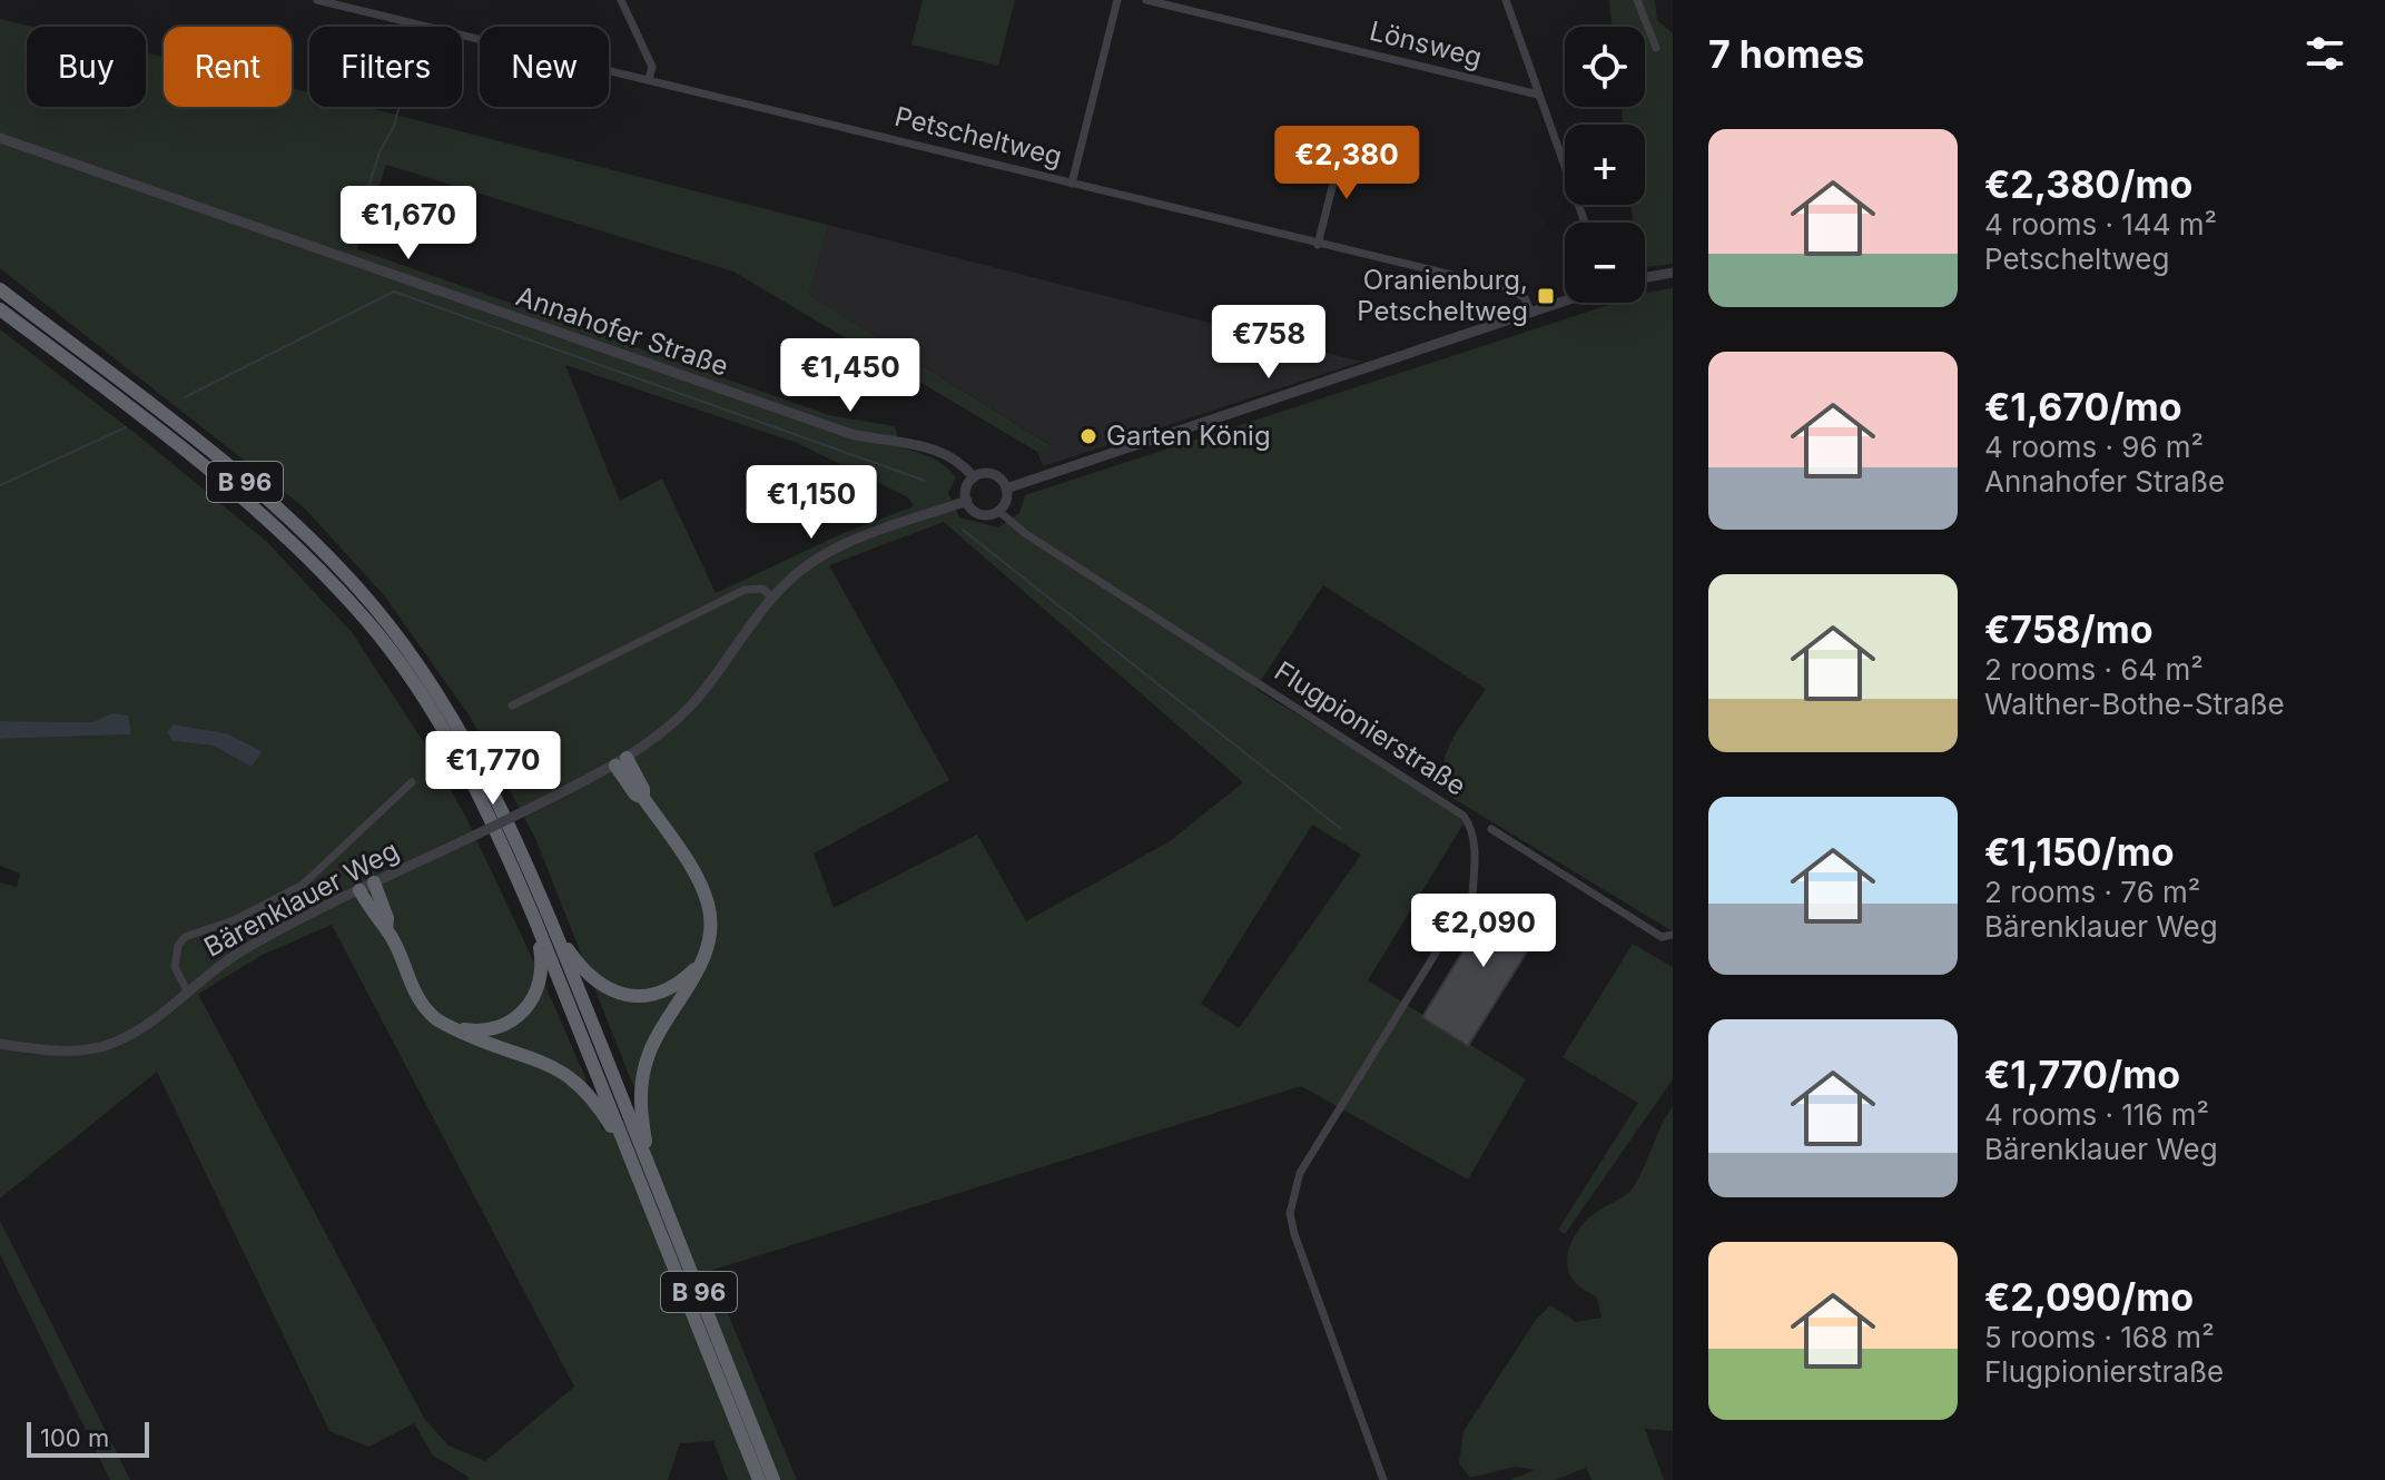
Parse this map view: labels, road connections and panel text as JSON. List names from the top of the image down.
{
  "streets": {
    "highway": ["B 96"],
    "street": [
      "Lönsweg",
      "Petscheltweg",
      "Annahofer Straße",
      "Flugpionierstraße",
      "Bärenklauer Weg"
    ]
  },
  "crossings": [
    ["Annahofer Straße", "Flugpionierstraße"],
    ["Annahofer Straße", "Bärenklauer Weg"],
    ["Flugpionierstraße", "Bärenklauer Weg"]
  ],
  "places": {
    "transit": ["Oranienburg, Petscheltweg"],
    "other": ["Garten König"]
  },
  "scale_bar": "100 m",
  "page": {
    "heading": "7 homes",
    "map_buttons": ["+", "−"],
    "chip": [
      "Buy",
      "Rent",
      "Filters",
      "New"
    ],
    "list": [
      {
        "name": "€2,380/mo",
        "note": "4 rooms · 144 m² · Petscheltweg"
      },
      {
        "name": "€1,670/mo",
        "note": "4 rooms · 96 m² · Annahofer Straße"
      },
      {
        "name": "€758/mo",
        "note": "2 rooms · 64 m² · Walther-Bothe-Straße"
      },
      {
        "name": "€1,150/mo",
        "note": "2 rooms · 76 m² · Bärenklauer Weg"
      },
      {
        "name": "€1,770/mo",
        "note": "4 rooms · 116 m² · Bärenklauer Weg"
      },
      {
        "name": "€2,090/mo",
        "note": "5 rooms · 168 m² · Flugpionierstraße"
      }
    ],
    "price": [
      "€2,380",
      "€1,670",
      "€758",
      "€1,450",
      "€1,150",
      "€1,770",
      "€2,090"
    ],
    "scale": "100 m"
  }
}
